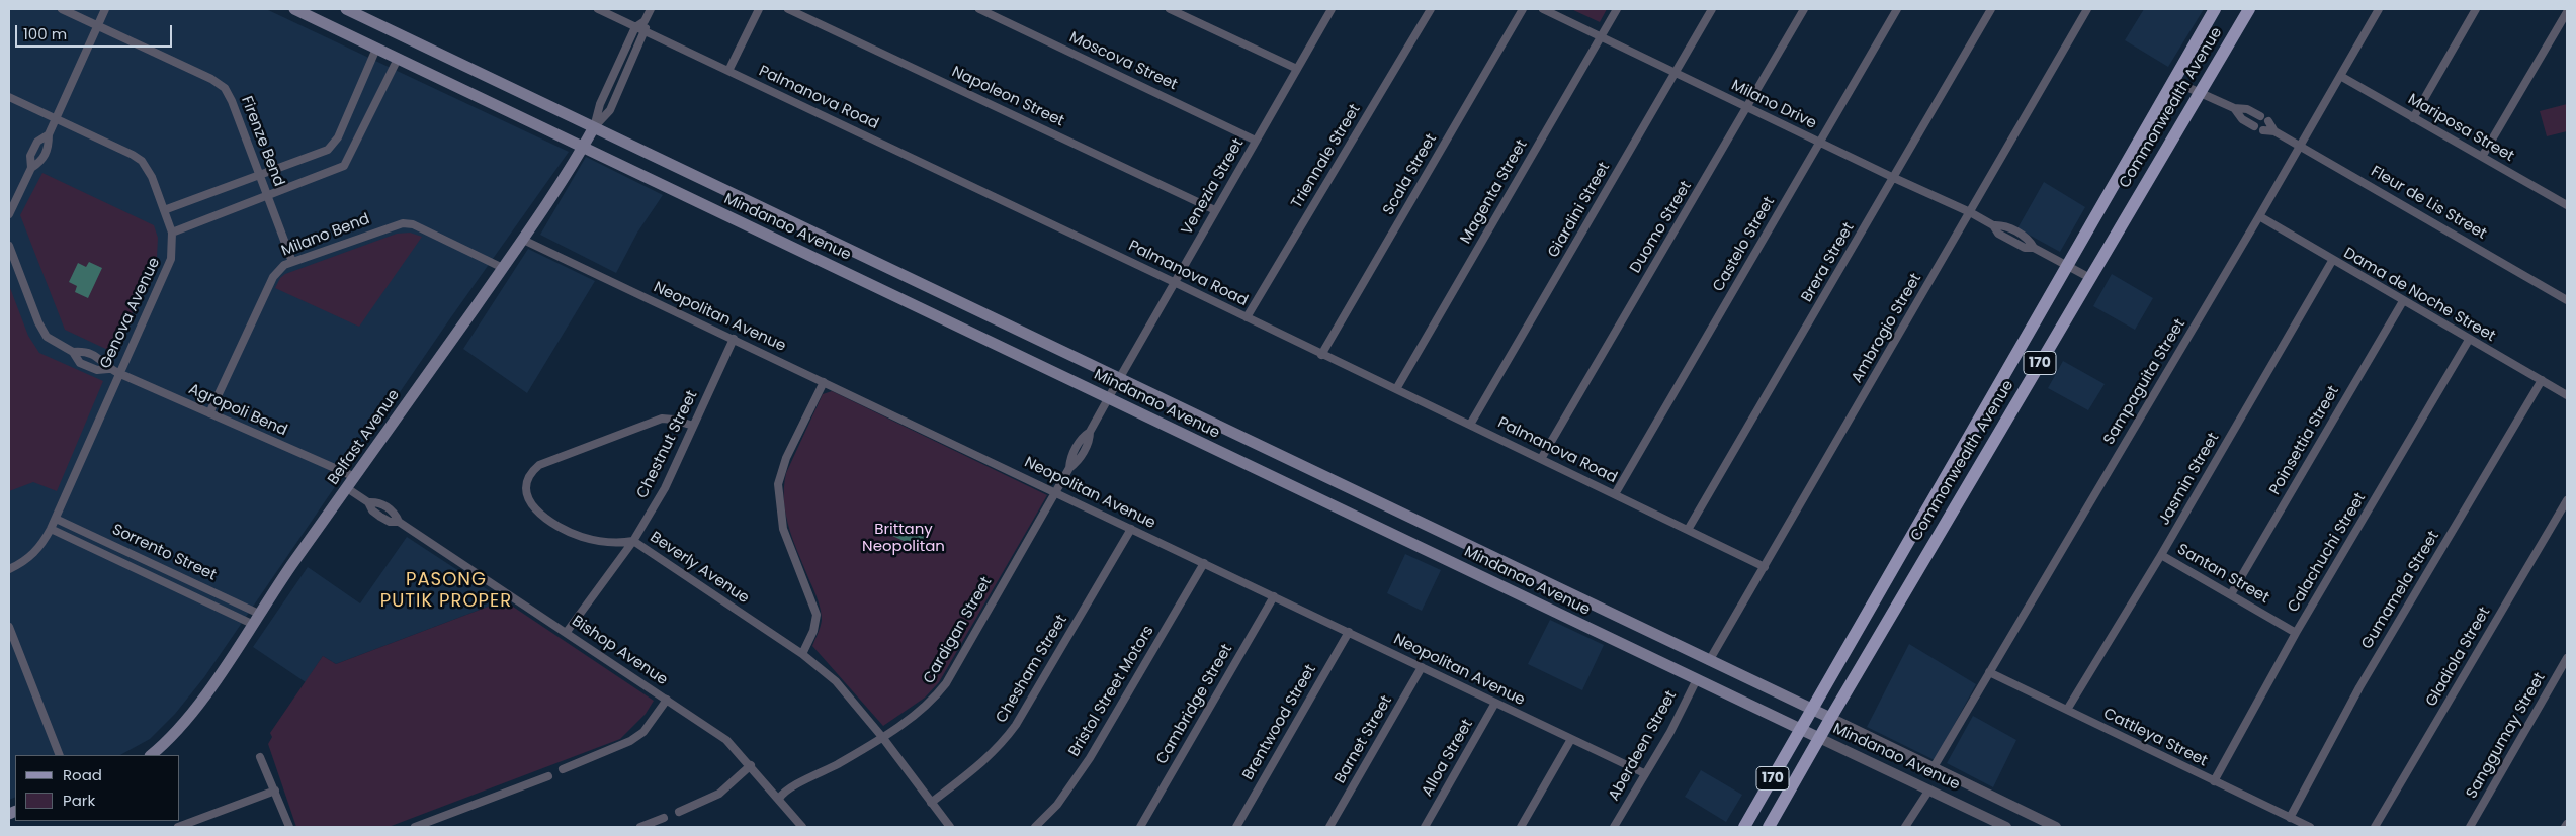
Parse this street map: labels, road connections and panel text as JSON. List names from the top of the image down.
{
  "streets": {
    "main road": [
      "Commonwealth Avenue",
      "Mindanao Avenue",
      "170",
      "Belfast Avenue"
    ],
    "street": [
      "Moscova Street",
      "Napoleon Street",
      "Palmanova Road",
      "Milano Drive",
      "Mariposa Street",
      "Firenze Bend",
      "Triennale Street",
      "Scala Street",
      "Venezia Street",
      "Magenta Street",
      "Fleur de Lis Street",
      "Giardini Street",
      "Duomo Street",
      "Milano Bend",
      "Castelo Street",
      "Brera Street",
      "Dama de Noche Street",
      "Genova Avenue",
      "Neopolitan Avenue",
      "Ambrogio Street",
      "Sampaguita Street",
      "Agropoli Bend",
      "Poinsettia Street",
      "Chestnut Street",
      "Jasmin Street",
      "Sorrento Street",
      "Calachuchi Street",
      "Beverly Avenue",
      "Santan Street",
      "Gumamela Street",
      "Cardigan Street",
      "Bishop Avenue",
      "Gladiola Street",
      "Chesham Street",
      "Bristol Street Motors",
      "Cambridge Street",
      "Brentwood Street",
      "Sanggumay Street",
      "Cattleya Street",
      "Barnet Street",
      "Aberdeen Street",
      "Alloa Street"
    ]
  },
  "crossings": [
    ["Moscova Street", "Venezia Street"],
    ["Napoleon Street", "Venezia Street"],
    ["Palmanova Road", "Triennale Street"],
    ["Palmanova Road", "Scala Street"],
    ["Palmanova Road", "Venezia Street"],
    ["Palmanova Road", "Magenta Street"],
    ["Palmanova Road", "Giardini Street"],
    ["Palmanova Road", "Duomo Street"],
    ["Palmanova Road", "Castelo Street"],
    ["Palmanova Road", "Brera Street"],
    ["Palmanova Road", "Ambrogio Street"],
    ["Milano Drive", "Commonwealth Avenue"],
    ["Milano Drive", "Magenta Street"],
    ["Milano Drive", "Giardini Street"],
    ["Milano Drive", "Duomo Street"],
    ["Milano Drive", "Castelo Street"],
    ["Milano Drive", "Brera Street"],
    ["Milano Drive", "Ambrogio Street"],
    ["Commonwealth Avenue", "Mindanao Avenue"],
    ["Mariposa Street", "Sampaguita Street"],
    ["Firenze Bend", "Milano Bend"],
    ["Venezia Street", "Mindanao Avenue"],
    ["Venezia Street", "Cardigan Street"],
    ["Fleur de Lis Street", "Sampaguita Street"],
    ["Mindanao Avenue", "Ambrogio Street"],
    ["Mindanao Avenue", "Sampaguita Street"],
    ["Mindanao Avenue", "Belfast Avenue"],
    ["Mindanao Avenue", "Cardigan Street"],
    ["Mindanao Avenue", "Aberdeen Street"],
    ["Milano Bend", "Agropoli Bend"],
    ["Milano Bend", "Belfast Avenue"],
    ["Dama de Noche Street", "Sampaguita Street"],
    ["Dama de Noche Street", "Poinsettia Street"],
    ["Dama de Noche Street", "Jasmin Street"],
    ["Dama de Noche Street", "Calachuchi Street"],
    ["Dama de Noche Street", "Gumamela Street"],
    ["Genova Avenue", "Agropoli Bend"],
    ["Genova Avenue", "Sorrento Street"],
    ["Neopolitan Avenue", "Belfast Avenue"],
    ["Neopolitan Avenue", "Chestnut Street"],
    ["Neopolitan Avenue", "Cardigan Street"],
    ["Neopolitan Avenue", "Chesham Street"],
    ["Neopolitan Avenue", "Bristol Street Motors"],
    ["Neopolitan Avenue", "Cambridge Street"],
    ["Neopolitan Avenue", "Brentwood Street"],
    ["Neopolitan Avenue", "Barnet Street"],
    ["Neopolitan Avenue", "Aberdeen Street"],
    ["Neopolitan Avenue", "Alloa Street"],
    ["Sampaguita Street", "Cattleya Street"],
    ["Agropoli Bend", "Belfast Avenue"],
    ["Belfast Avenue", "Sorrento Street"],
    ["Belfast Avenue", "Bishop Avenue"],
    ["Poinsettia Street", "Santan Street"],
    ["Chestnut Street", "Beverly Avenue"],
    ["Chestnut Street", "Bishop Avenue"],
    ["Jasmin Street", "Santan Street"],
    ["Jasmin Street", "Cattleya Street"],
    ["Calachuchi Street", "Santan Street"],
    ["Calachuchi Street", "Cattleya Street"],
    ["Beverly Avenue", "Cardigan Street"],
    ["Beverly Avenue", "Chesham Street"],
    ["Gumamela Street", "Cattleya Street"],
    ["Cardigan Street", "Bishop Avenue"]
  ],
  "districts": ["PASONG PUTIK PROPER"],
  "parks": ["Brittany Neopolitan"],
  "legend": ["Road", "Park"],
  "scale_bar": "100 m"
}
